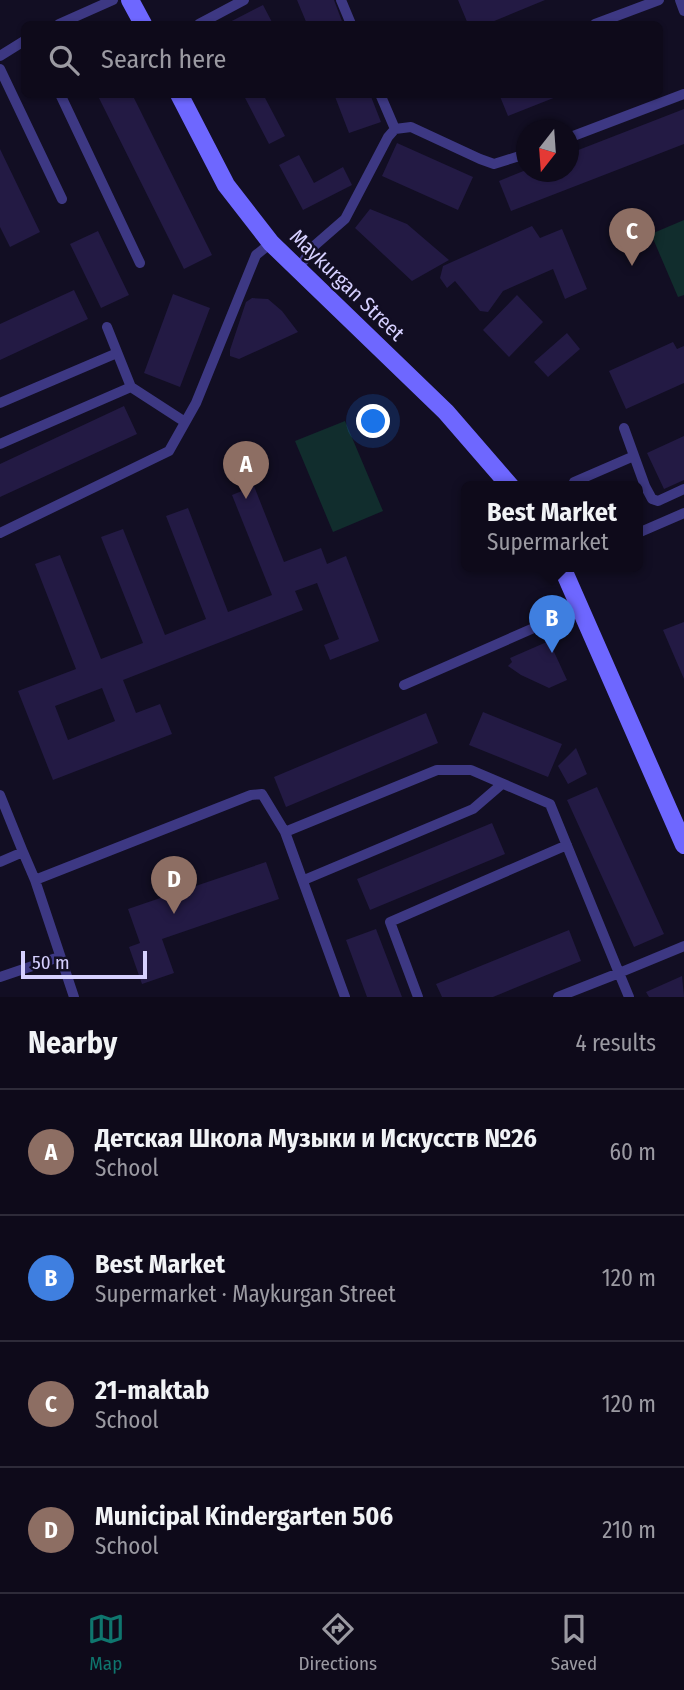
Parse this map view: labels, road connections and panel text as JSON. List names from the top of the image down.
{
  "streets": {
    "main road": ["Maykurgan Street"]
  },
  "scale_bar": "50 m",
  "north": "bottom",
  "page": {
    "search": "Search here",
    "pins": [
      "C",
      "A",
      "B",
      "D"
    ],
    "popup": ["Best Market", "Supermarket"],
    "scale": "50 m",
    "heading": ["Nearby", "4 results"],
    "list": [
      {
        "mark": "A",
        "name": "Детская Школа Музыки и Искусств №26",
        "note": "School",
        "value": "60 m"
      },
      {
        "mark": "B",
        "name": "Best Market",
        "note": "Supermarket · Maykurgan Street",
        "value": "120 m"
      },
      {
        "mark": "C",
        "name": "21-maktab",
        "note": "School",
        "value": "120 m"
      },
      {
        "mark": "D",
        "name": "Municipal Kindergarten 506",
        "note": "School",
        "value": "210 m"
      }
    ],
    "nav": ["Map", "Directions", "Saved"]
  }
}
